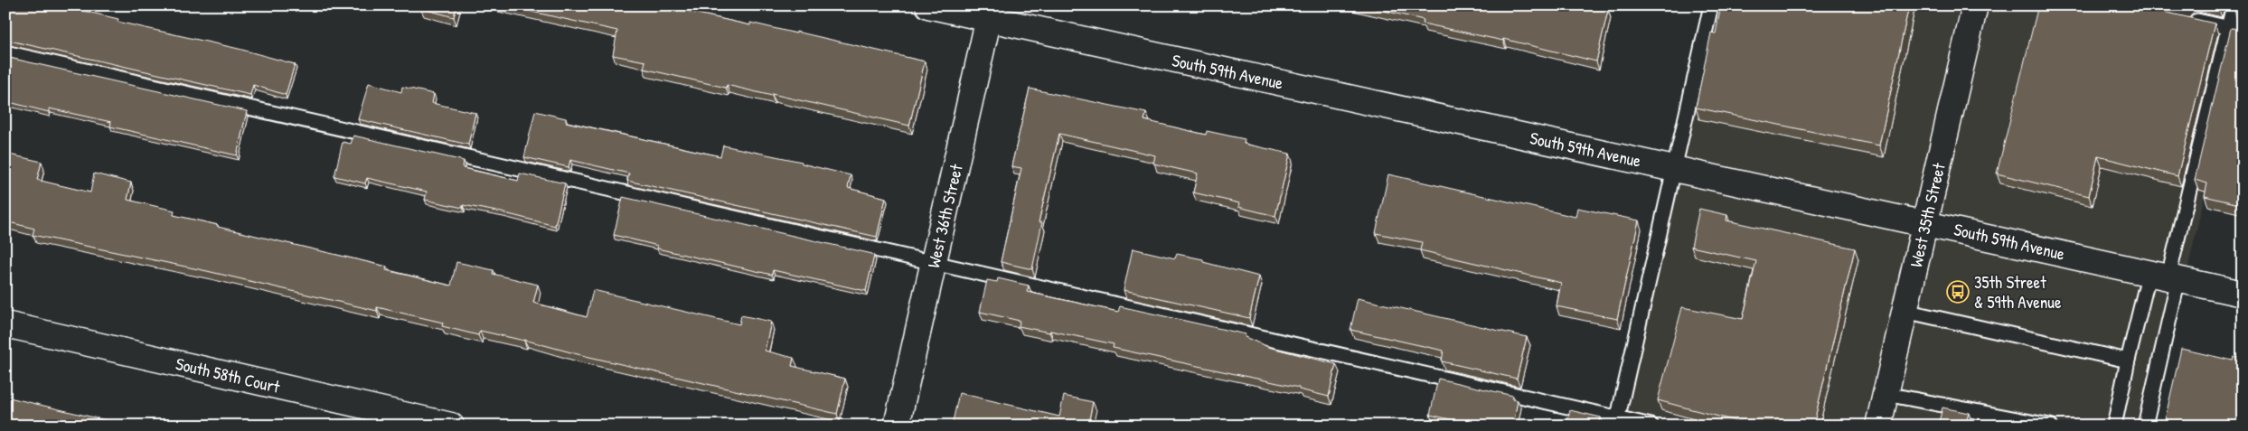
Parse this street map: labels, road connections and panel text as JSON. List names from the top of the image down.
{
  "streets": {
    "street": [
      "South 59th Avenue",
      "West 35th Street",
      "West 36th Street",
      "South 58th Court"
    ]
  },
  "crossings": [
    ["South 59th Avenue", "West 35th Street"],
    ["South 59th Avenue", "West 36th Street"]
  ],
  "places": {
    "bus stop": ["35th Street & 59th Avenue"]
  }
}
